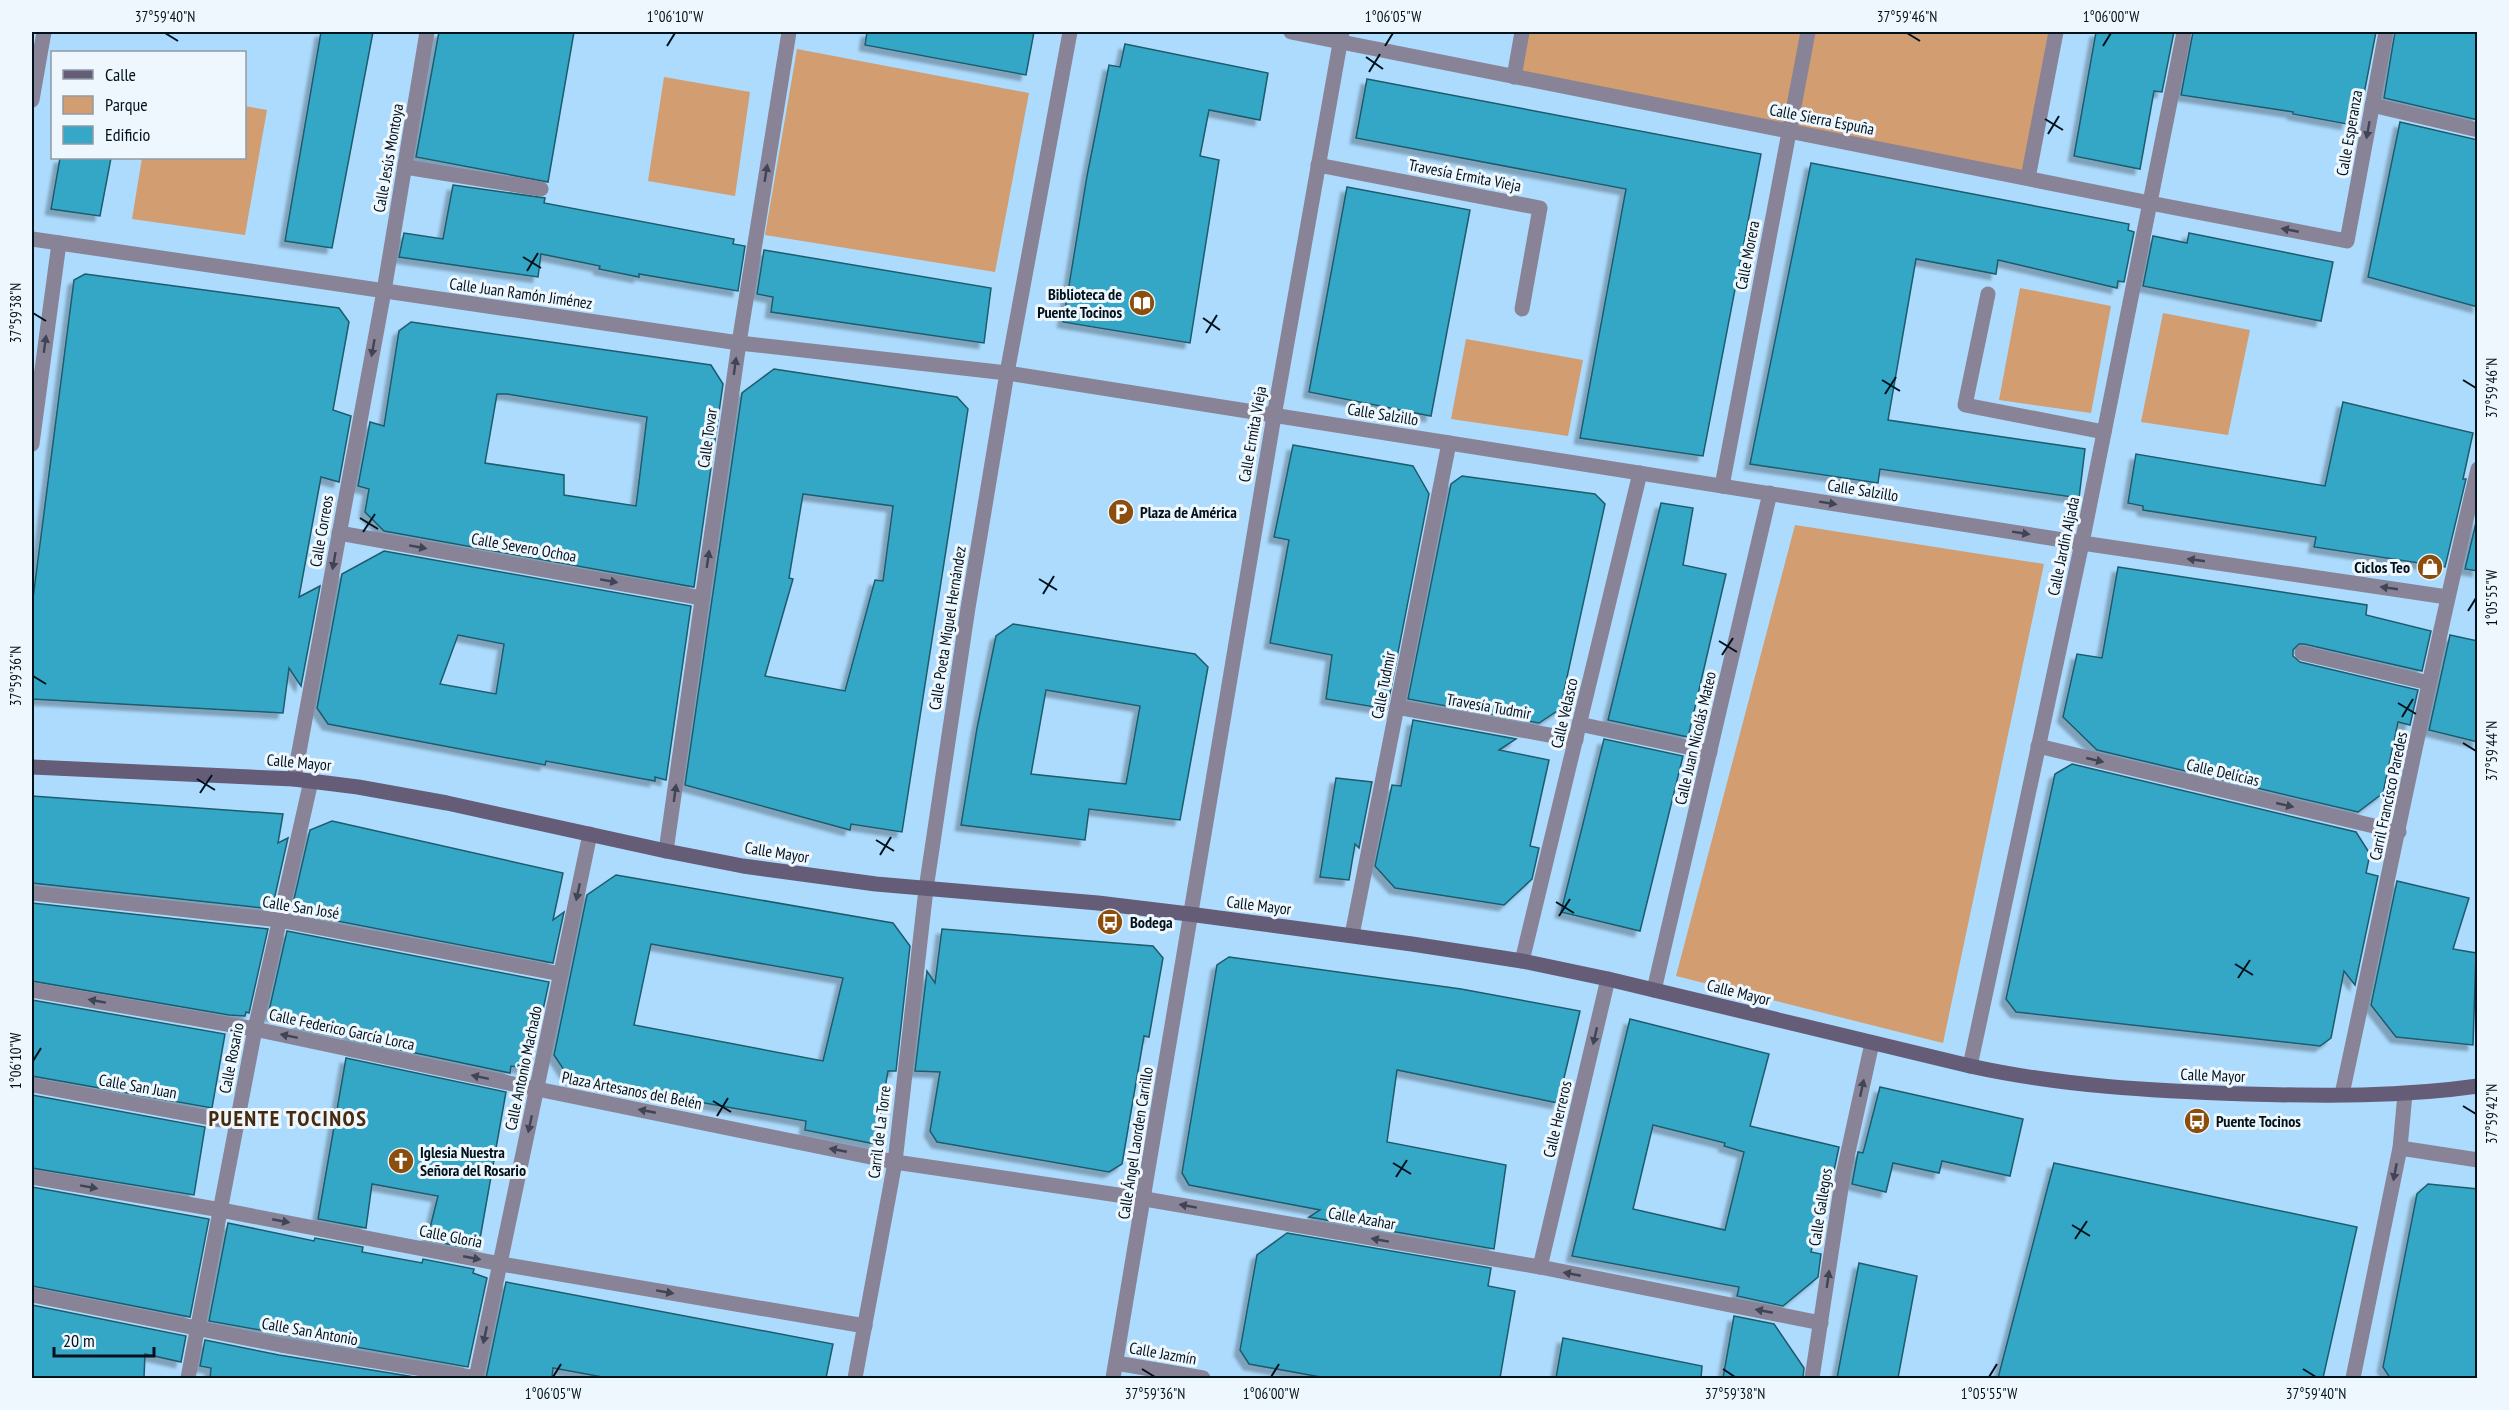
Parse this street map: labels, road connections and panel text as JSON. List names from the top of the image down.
{
  "streets": {
    "main road": ["Calle Mayor"],
    "street": [
      "Calle Sierra Espuña",
      "Calle Esperanza",
      "Calle Jesús Montoya",
      "Travesía Ermita Vieja",
      "Calle Morera",
      "Calle Juan Ramón Jiménez",
      "Calle Salzillo",
      "Calle Ermita Vieja",
      "Calle Tovar",
      "Calle Correos",
      "Calle Jardín Aljada",
      "Calle Severo Ochoa",
      "Calle Poeta Miguel Hernández",
      "Calle Tudmir",
      "Travesía Tudmir",
      "Calle Velasco",
      "Calle Juan Nicolás Mateo",
      "Calle Delicias",
      "Carril Francisco Paredes",
      "Calle San José",
      "Calle Federico García Lorca",
      "Calle Rosario",
      "Calle Antonio Machado",
      "Calle San Juan",
      "Plaza Artesanos del Belén",
      "Calle Herreros",
      "Carril de La Torre",
      "Calle Ángel Laorden Carrillo",
      "Calle Gallegos",
      "Calle Azahar",
      "Calle Gloria",
      "Calle San Antonio",
      "Calle Jazmín"
    ]
  },
  "crossings": [
    ["Calle Sierra Espuña", "Calle Esperanza"],
    ["Calle Sierra Espuña", "Calle Morera"],
    ["Calle Sierra Espuña", "Calle Ermita Vieja"],
    ["Calle Sierra Espuña", "Calle Jardín Aljada"],
    ["Calle Jesús Montoya", "Calle Juan Ramón Jiménez"],
    ["Calle Jesús Montoya", "Calle Correos"],
    ["Travesía Ermita Vieja", "Calle Ermita Vieja"],
    ["Calle Morera", "Calle Salzillo"],
    ["Calle Juan Ramón Jiménez", "Calle Tovar"],
    ["Calle Juan Ramón Jiménez", "Calle Correos"],
    ["Calle Juan Ramón Jiménez", "Calle Poeta Miguel Hernández"],
    ["Calle Salzillo", "Calle Ermita Vieja"],
    ["Calle Salzillo", "Calle Jardín Aljada"],
    ["Calle Salzillo", "Calle Tudmir"],
    ["Calle Salzillo", "Calle Velasco"],
    ["Calle Salzillo", "Calle Juan Nicolás Mateo"],
    ["Calle Salzillo", "Carril Francisco Paredes"],
    ["Calle Ermita Vieja", "Calle Mayor"],
    ["Calle Ermita Vieja", "Calle Ángel Laorden Carrillo"],
    ["Calle Tovar", "Calle Severo Ochoa"],
    ["Calle Tovar", "Calle Mayor"],
    ["Calle Correos", "Calle Severo Ochoa"],
    ["Calle Correos", "Calle Mayor"],
    ["Calle Jardín Aljada", "Calle Mayor"],
    ["Calle Jardín Aljada", "Calle Delicias"],
    ["Calle Poeta Miguel Hernández", "Calle Mayor"],
    ["Calle Poeta Miguel Hernández", "Carril de La Torre"],
    ["Calle Tudmir", "Travesía Tudmir"],
    ["Calle Tudmir", "Calle Mayor"],
    ["Travesía Tudmir", "Calle Velasco"],
    ["Calle Velasco", "Calle Mayor"],
    ["Calle Juan Nicolás Mateo", "Calle Mayor"],
    ["Calle Mayor", "Carril Francisco Paredes"],
    ["Calle Mayor", "Calle Rosario"],
    ["Calle Mayor", "Calle Antonio Machado"],
    ["Calle Mayor", "Calle Herreros"],
    ["Calle Mayor", "Carril de La Torre"],
    ["Calle Mayor", "Calle Ángel Laorden Carrillo"],
    ["Calle Mayor", "Calle Gallegos"],
    ["Calle Delicias", "Carril Francisco Paredes"],
    ["Calle San José", "Calle Rosario"],
    ["Calle San José", "Calle Antonio Machado"],
    ["Calle Federico García Lorca", "Calle Rosario"],
    ["Calle Federico García Lorca", "Calle Antonio Machado"],
    ["Calle Federico García Lorca", "Plaza Artesanos del Belén"],
    ["Calle Rosario", "Calle San Juan"],
    ["Calle Rosario", "Calle Gloria"],
    ["Calle Rosario", "Calle San Antonio"],
    ["Calle Antonio Machado", "Plaza Artesanos del Belén"],
    ["Calle Antonio Machado", "Calle Gloria"],
    ["Calle Antonio Machado", "Calle San Antonio"],
    ["Plaza Artesanos del Belén", "Carril de La Torre"],
    ["Plaza Artesanos del Belén", "Calle Azahar"],
    ["Calle Herreros", "Calle Azahar"],
    ["Carril de La Torre", "Calle Azahar"],
    ["Carril de La Torre", "Calle Gloria"],
    ["Calle Ángel Laorden Carrillo", "Calle Azahar"],
    ["Calle Ángel Laorden Carrillo", "Calle Jazmín"],
    ["Calle Gallegos", "Calle Azahar"]
  ],
  "one_way": [
    "Calle Esperanza",
    "Calle Tovar",
    "Calle Correos",
    "Calle Severo Ochoa",
    "Calle Delicias",
    "Calle Federico García Lorca",
    "Calle Antonio Machado",
    "Plaza Artesanos del Belén",
    "Calle Herreros",
    "Calle Gallegos",
    "Calle Azahar",
    "Calle Gloria"
  ],
  "districts": ["PUENTE TOCINOS"],
  "places": {
    "library": ["Biblioteca de Puente Tocinos"],
    "parking": ["Plaza de América"],
    "shop": ["Ciclos Teo"],
    "bus stop": ["Bodega", "Puente Tocinos"],
    "church": ["Iglesia Nuestra Señora del Rosario"]
  },
  "legend": ["Calle", "Parque", "Edificio"],
  "scale_bar": "20 m",
  "coordinates": [
    "37°59'40\"N",
    "1°06'10\"W",
    "1°06'05\"W",
    "37°59'46\"N",
    "1°06'00\"W",
    "37°59'38\"N",
    "1°05'55\"W",
    "37°59'36\"N",
    "37°59'44\"N",
    "37°59'42\"N"
  ]
}
